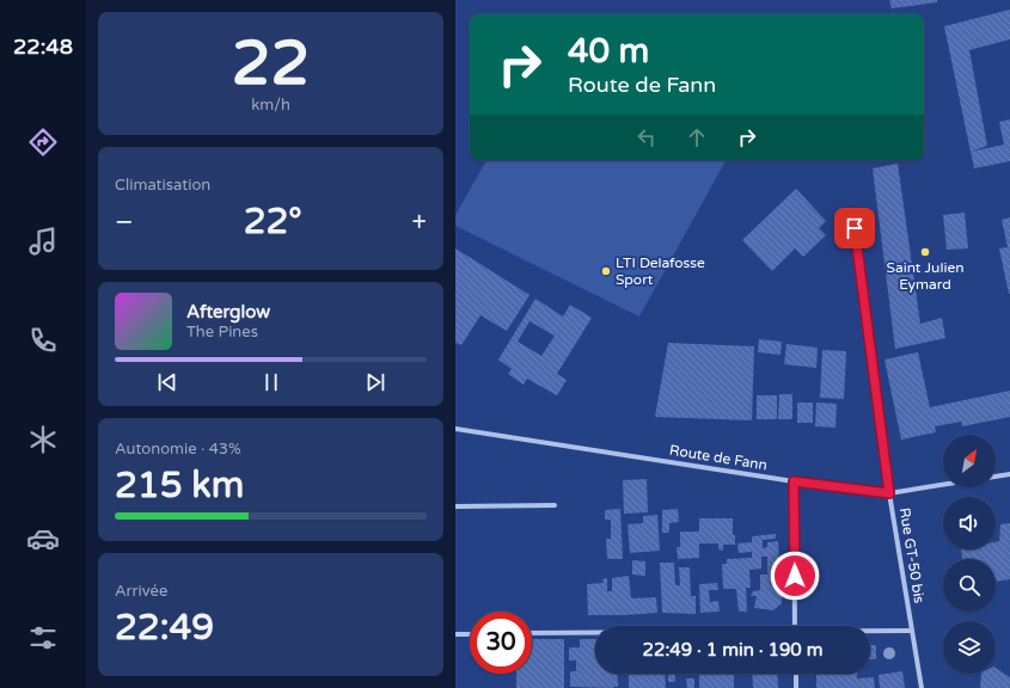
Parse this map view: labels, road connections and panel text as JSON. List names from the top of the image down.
{
  "streets": {
    "street": ["Route de Fann", "Rue GT-50 bis"]
  },
  "crossings": [
    ["Route de Fann", "Rue GT-50 bis"]
  ],
  "places": ["Saint Julien Eymard", "LTI Delafosse Sport"],
  "north": "top right",
  "page": {
    "tabs": "22:48",
    "tile": [
      ["22", "km/h"],
      "Climatisation",
      ["Autonomie · 43%", "215 km"],
      ["Arrivée", "22:49"]
    ],
    "turn": ["40 m", "Route de Fann"],
    "heat": ["−", "22°", "+"],
    "song": ["Afterglow", "The Pines"],
    "limit": "30",
    "trip": "22:49 · 1 min · 190 m"
  }
}
